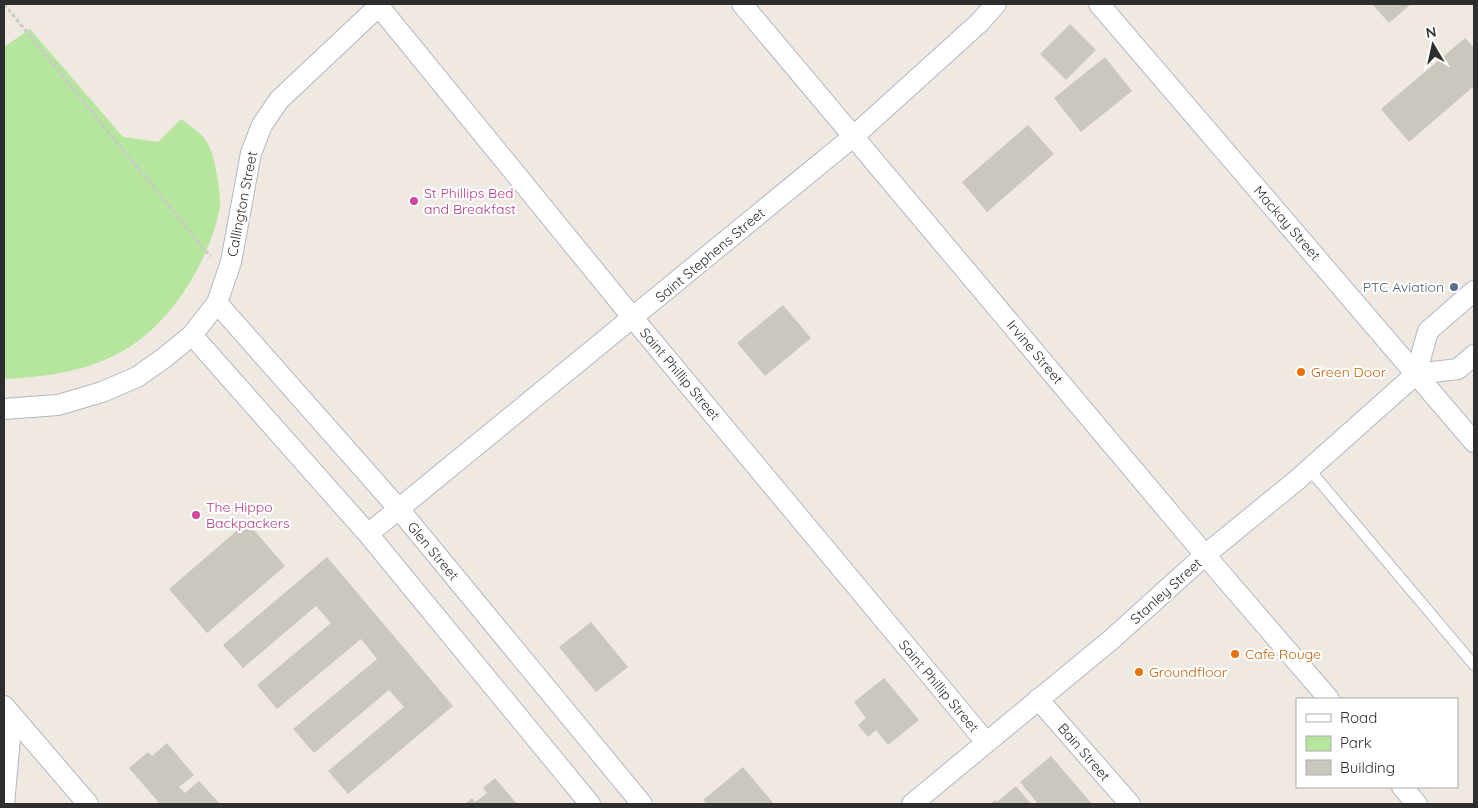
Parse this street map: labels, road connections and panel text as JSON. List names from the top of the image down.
{
  "streets": {
    "street": [
      "Callington Street",
      "Mackay Street",
      "Saint Stephens Street",
      "Irvine Street",
      "Saint Phillip Street",
      "Glen Street",
      "Stanley Street",
      "Bain Street"
    ]
  },
  "crossings": [
    ["Callington Street", "Saint Phillip Street"],
    ["Callington Street", "Glen Street"],
    ["Mackay Street", "Stanley Street"],
    ["Saint Stephens Street", "Irvine Street"],
    ["Saint Stephens Street", "Saint Phillip Street"],
    ["Saint Stephens Street", "Glen Street"],
    ["Irvine Street", "Stanley Street"],
    ["Saint Phillip Street", "Stanley Street"],
    ["Stanley Street", "Bain Street"]
  ],
  "places": [
    "St Phillips Bed and Breakfast",
    "PTC Aviation",
    "Green Door",
    "The Hippo Backpackers",
    "Cafe Rouge",
    "Groundfloor"
  ],
  "legend": ["Road", "Park", "Building"],
  "north": "top"
}
